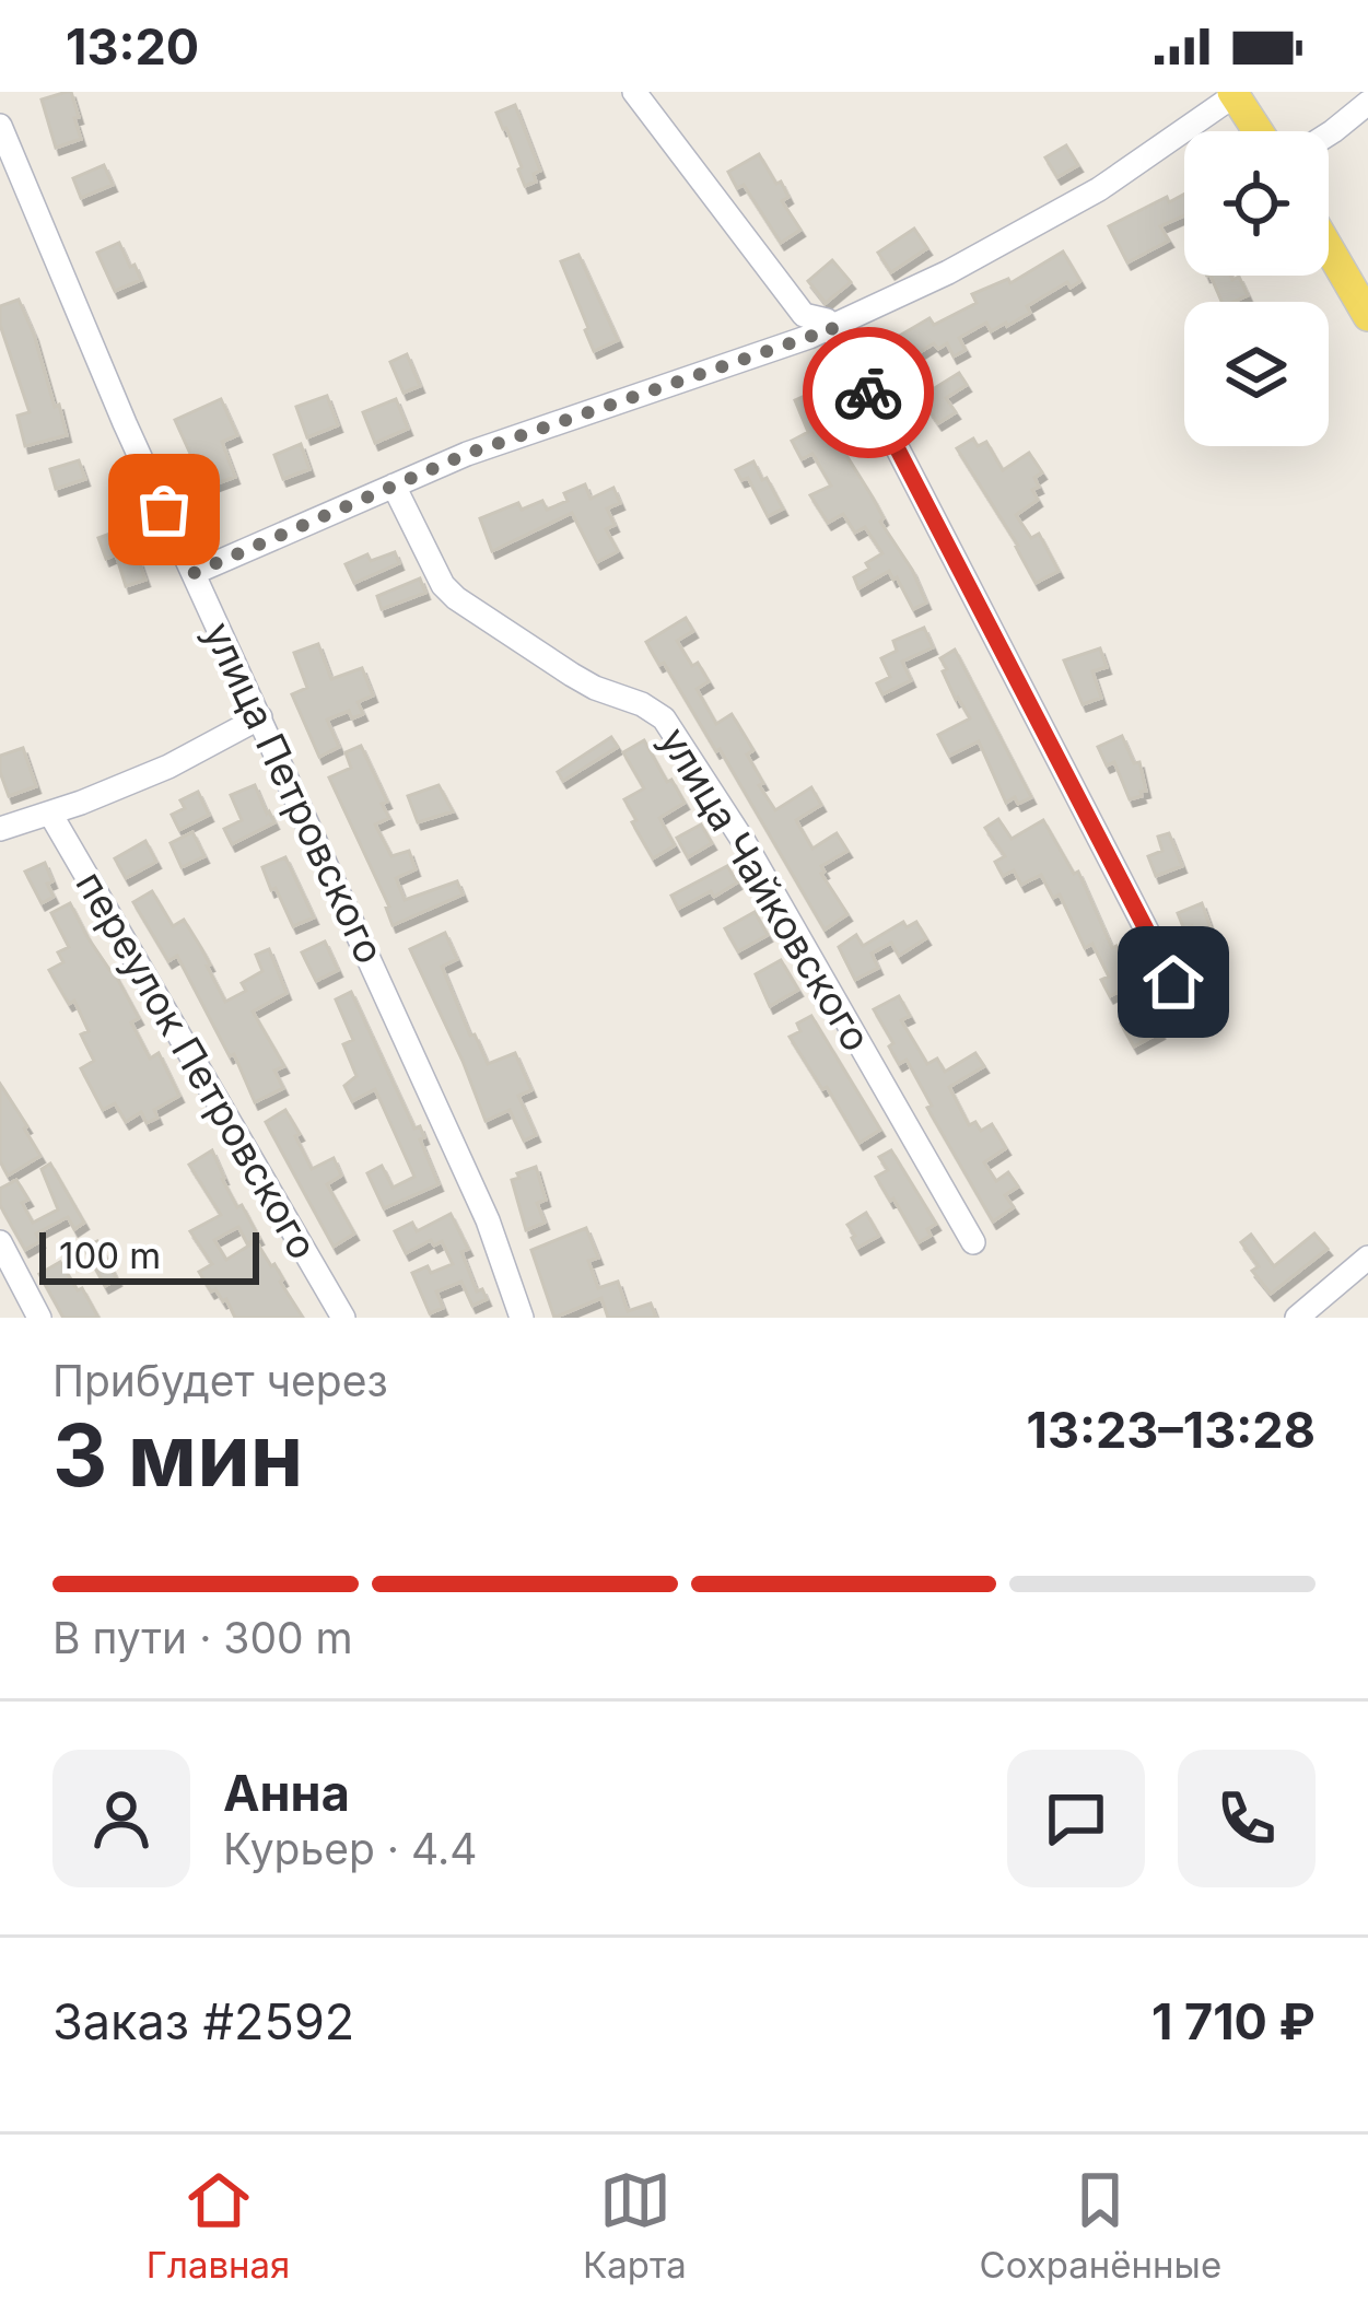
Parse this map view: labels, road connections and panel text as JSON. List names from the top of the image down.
{
  "streets": {
    "street": ["улица Петровского", "улица Чайковского", "переулок Петровского"]
  },
  "scale_bar": "100 m",
  "page": {
    "status": "13:20",
    "scale": "100 m",
    "heading": ["3 мин", "Прибудет через", "13:23–13:28"],
    "panel": [
      "Анна",
      "Курьер · 4.4",
      "Заказ #2592",
      "1 710 ₽"
    ],
    "bar": "В пути · 300 m",
    "tabs": ["Главная", "Карта", "Сохранённые"]
  }
}
